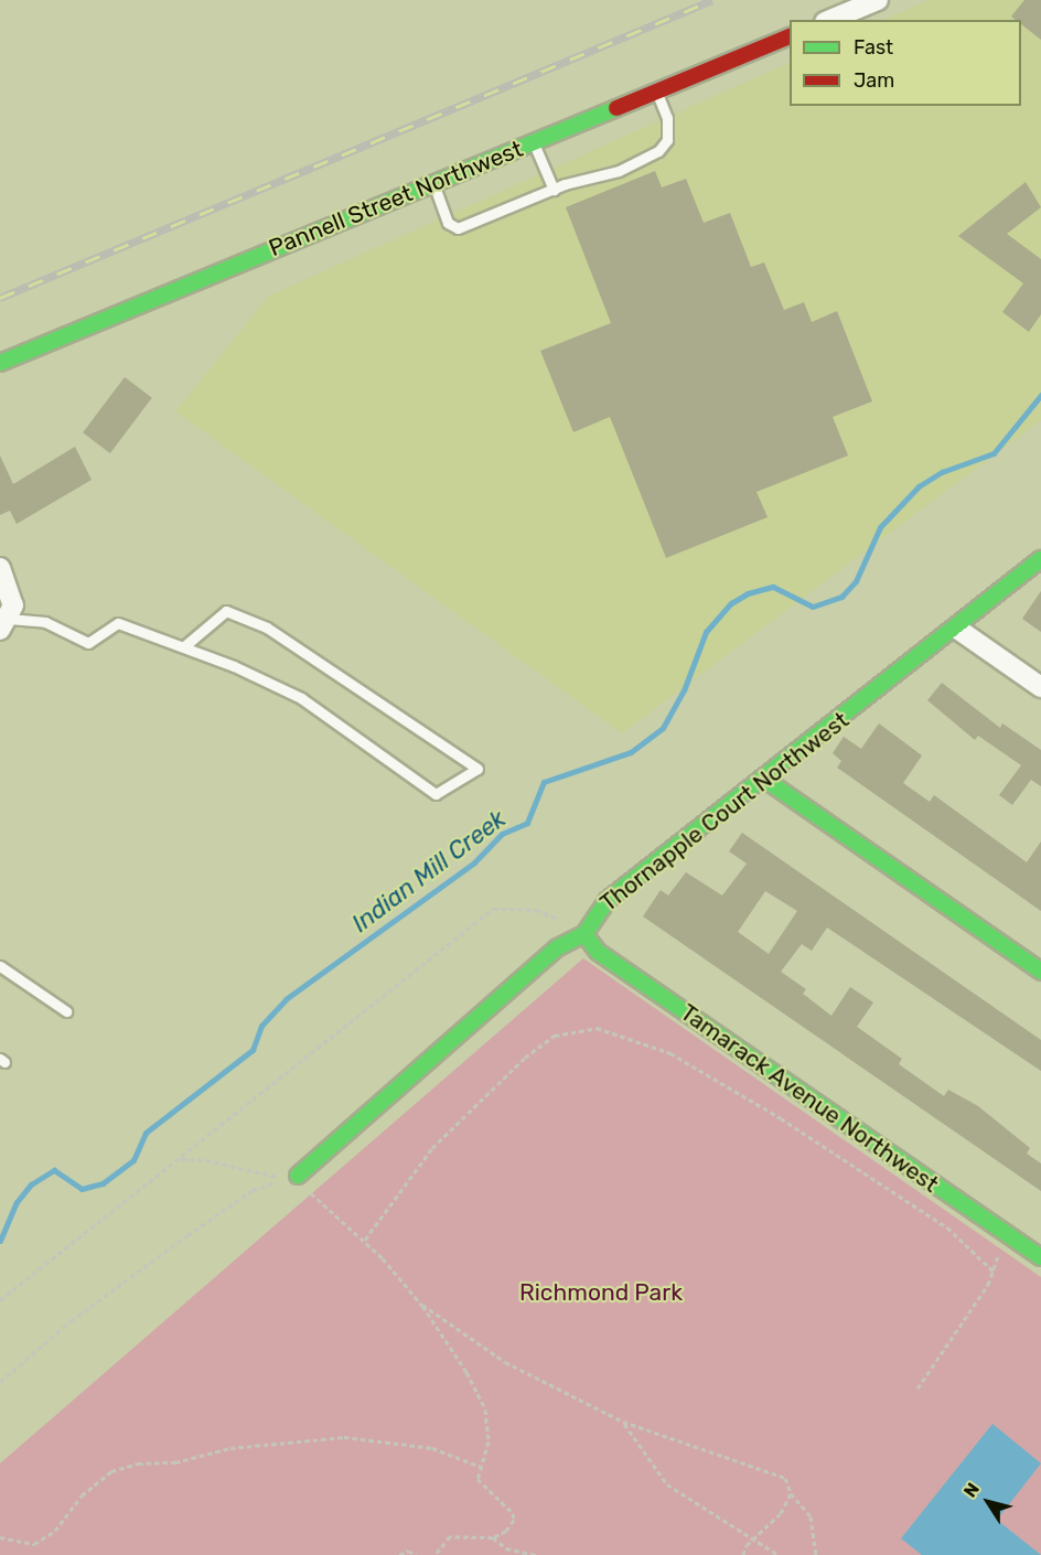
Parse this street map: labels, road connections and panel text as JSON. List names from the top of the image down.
{
  "streets": {
    "street": ["Pannell Street Northwest", "Thornapple Court Northwest", "Tamarack Avenue Northwest"]
  },
  "crossings": [
    ["Thornapple Court Northwest", "Tamarack Avenue Northwest"]
  ],
  "water": ["Indian Mill Creek"],
  "parks": ["Richmond Park"],
  "legend": ["Fast", "Jam"],
  "north": "top left"
}
